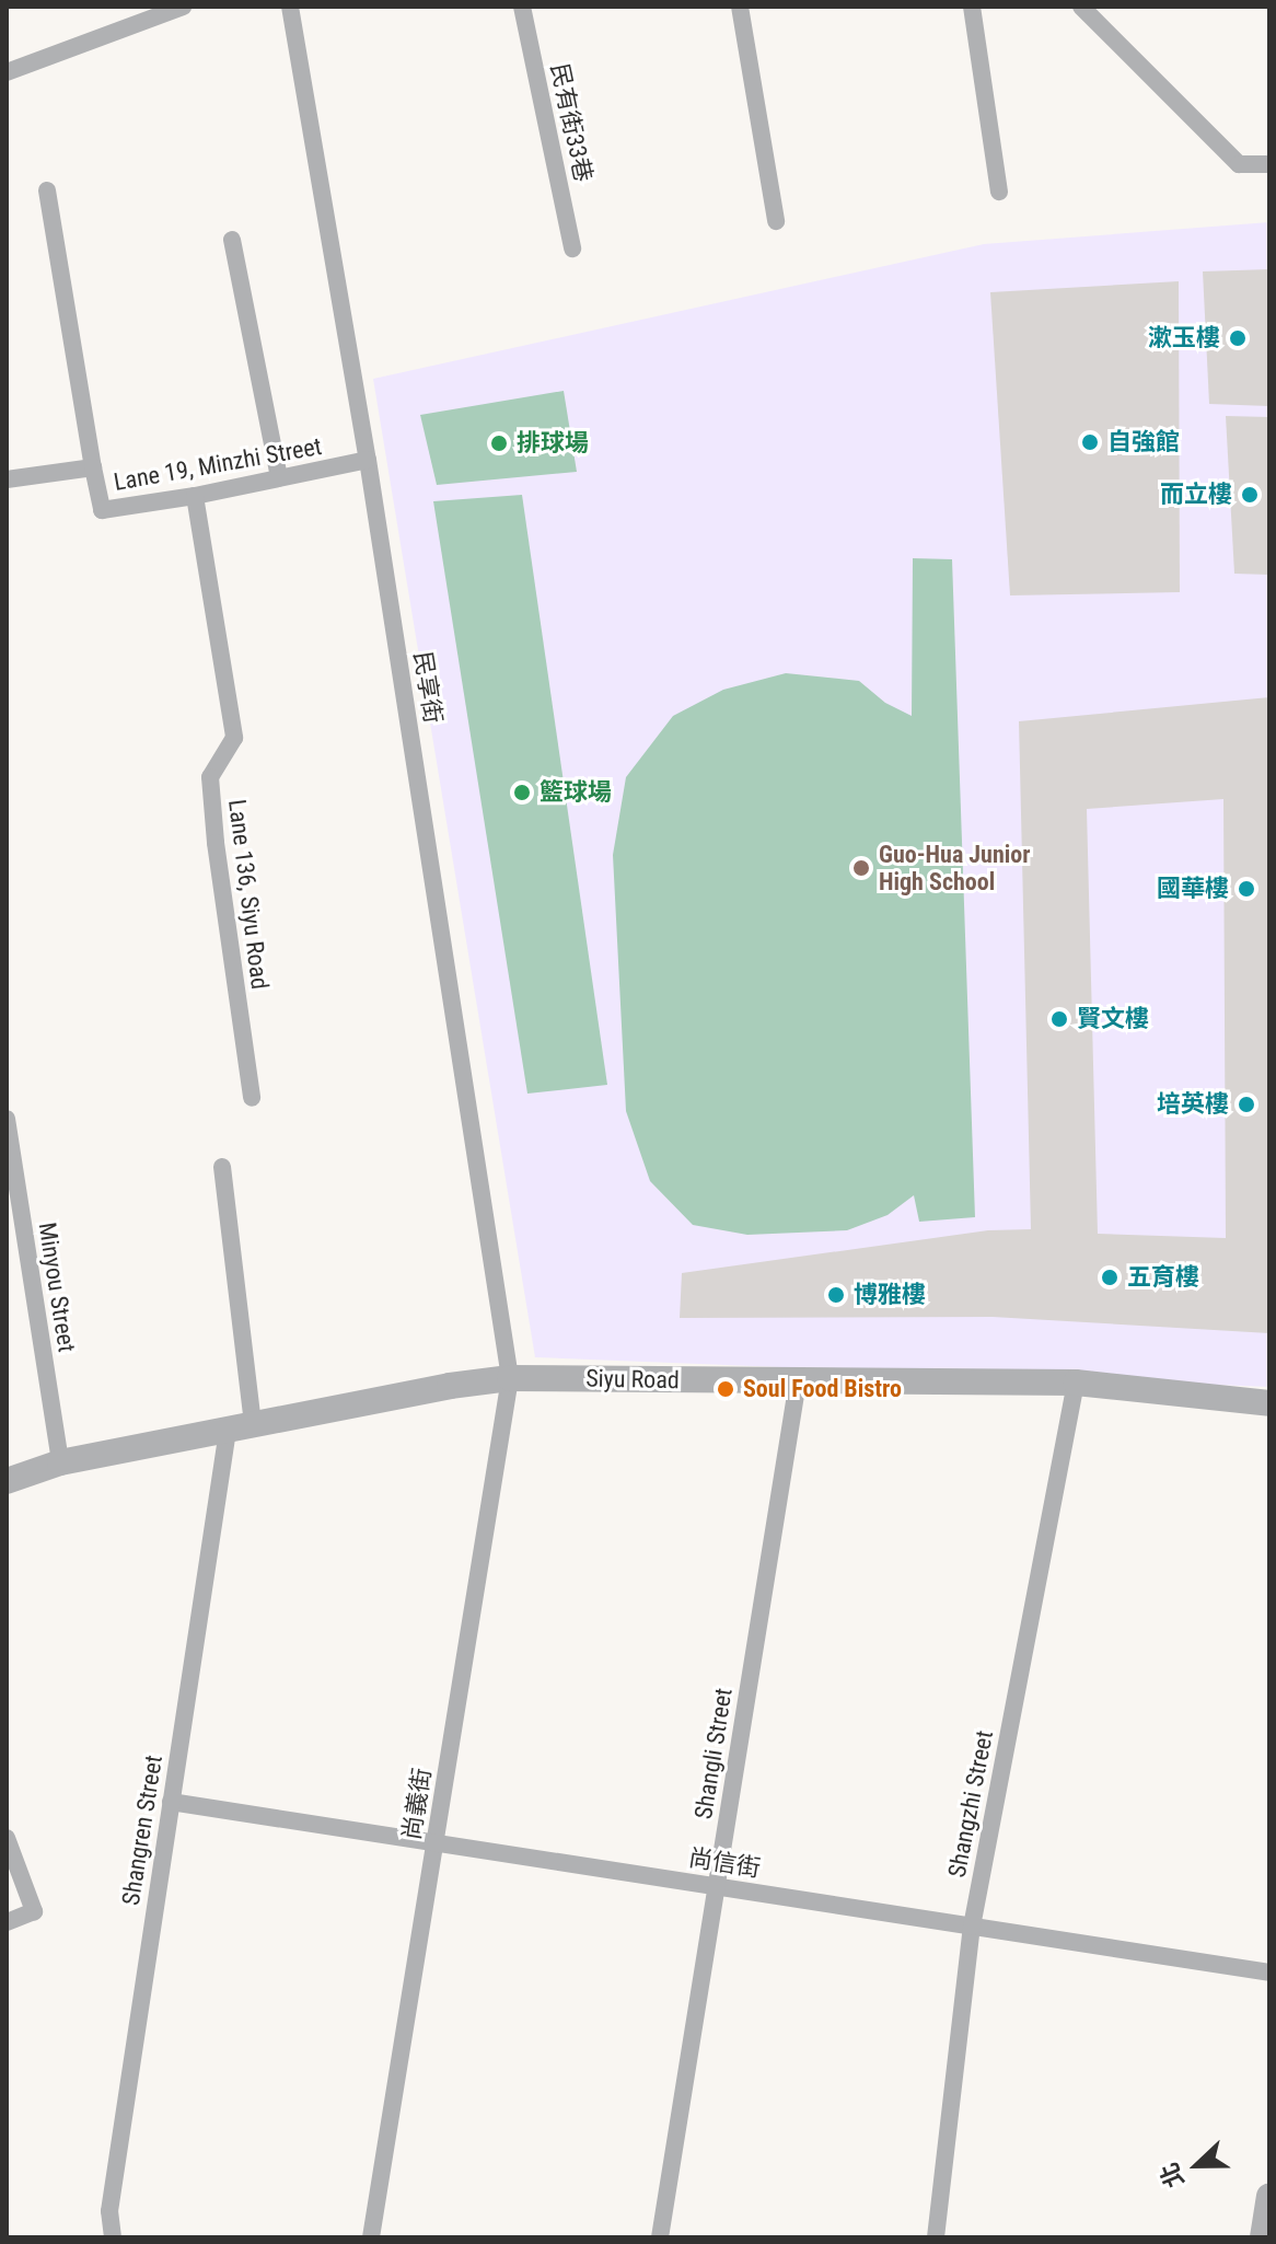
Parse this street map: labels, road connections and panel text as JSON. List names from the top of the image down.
{
  "streets": {
    "street": ["Siyu Road"],
    "lane": [
      "民有街33巷",
      "Lane 19, Minzhi Street",
      "民享街",
      "Lane 136, Siyu Road",
      "Minyou Street",
      "Shangli Street",
      "尚義街",
      "Shangzhi Street",
      "Shangren Street",
      "尚信街"
    ]
  },
  "crossings": [
    ["Lane 19, Minzhi Street", "民享街"],
    ["Lane 19, Minzhi Street", "Lane 136, Siyu Road"],
    ["民享街", "Siyu Road"],
    ["民享街", "尚義街"],
    ["Minyou Street", "Siyu Road"],
    ["Siyu Road", "Shangli Street"],
    ["Siyu Road", "尚義街"],
    ["Siyu Road", "Shangzhi Street"],
    ["Siyu Road", "Shangren Street"],
    ["Shangli Street", "尚信街"],
    ["尚義街", "尚信街"],
    ["Shangzhi Street", "尚信街"],
    ["Shangren Street", "尚信街"]
  ],
  "places": [
    "漱玉樓",
    "自強館",
    "排球場",
    "而立樓",
    "籃球場",
    "Guo-Hua Junior High School",
    "國華樓",
    "賢文樓",
    "培英樓",
    "五育樓",
    "博雅樓",
    "Soul Food Bistro"
  ],
  "north": "left"
}
